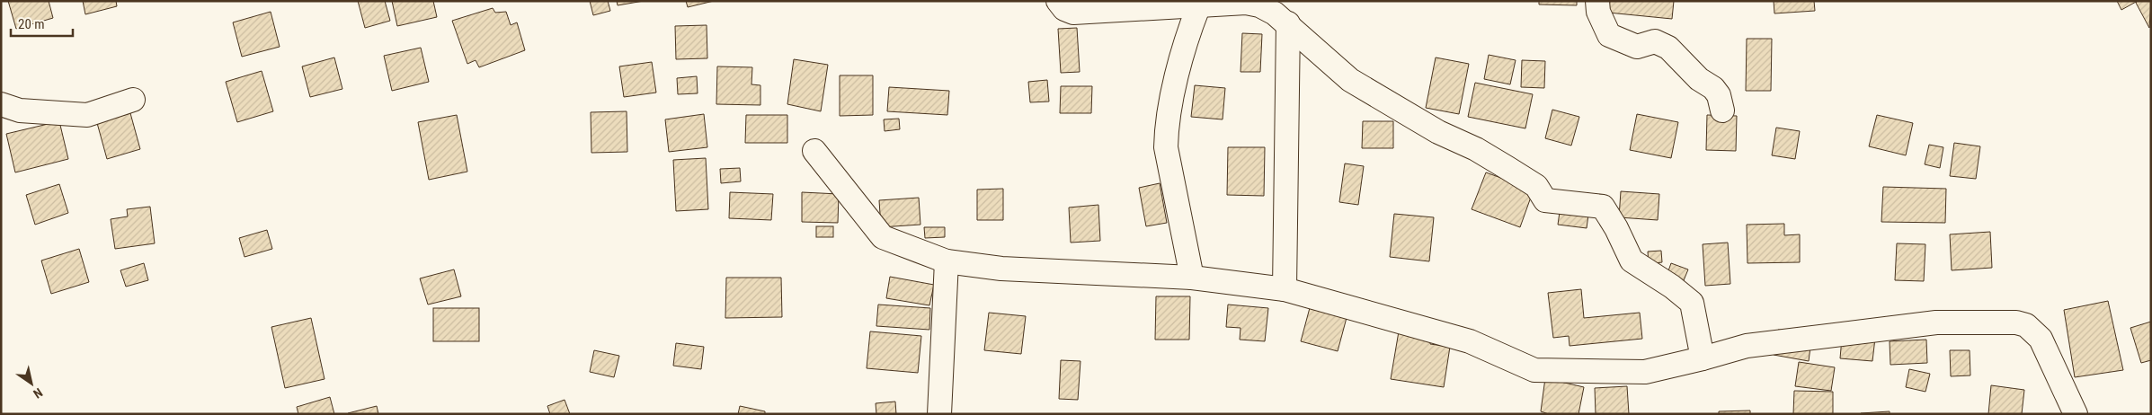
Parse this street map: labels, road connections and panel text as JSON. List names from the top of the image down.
{
  "scale_bar": "20 m",
  "north": "bottom right"
}
